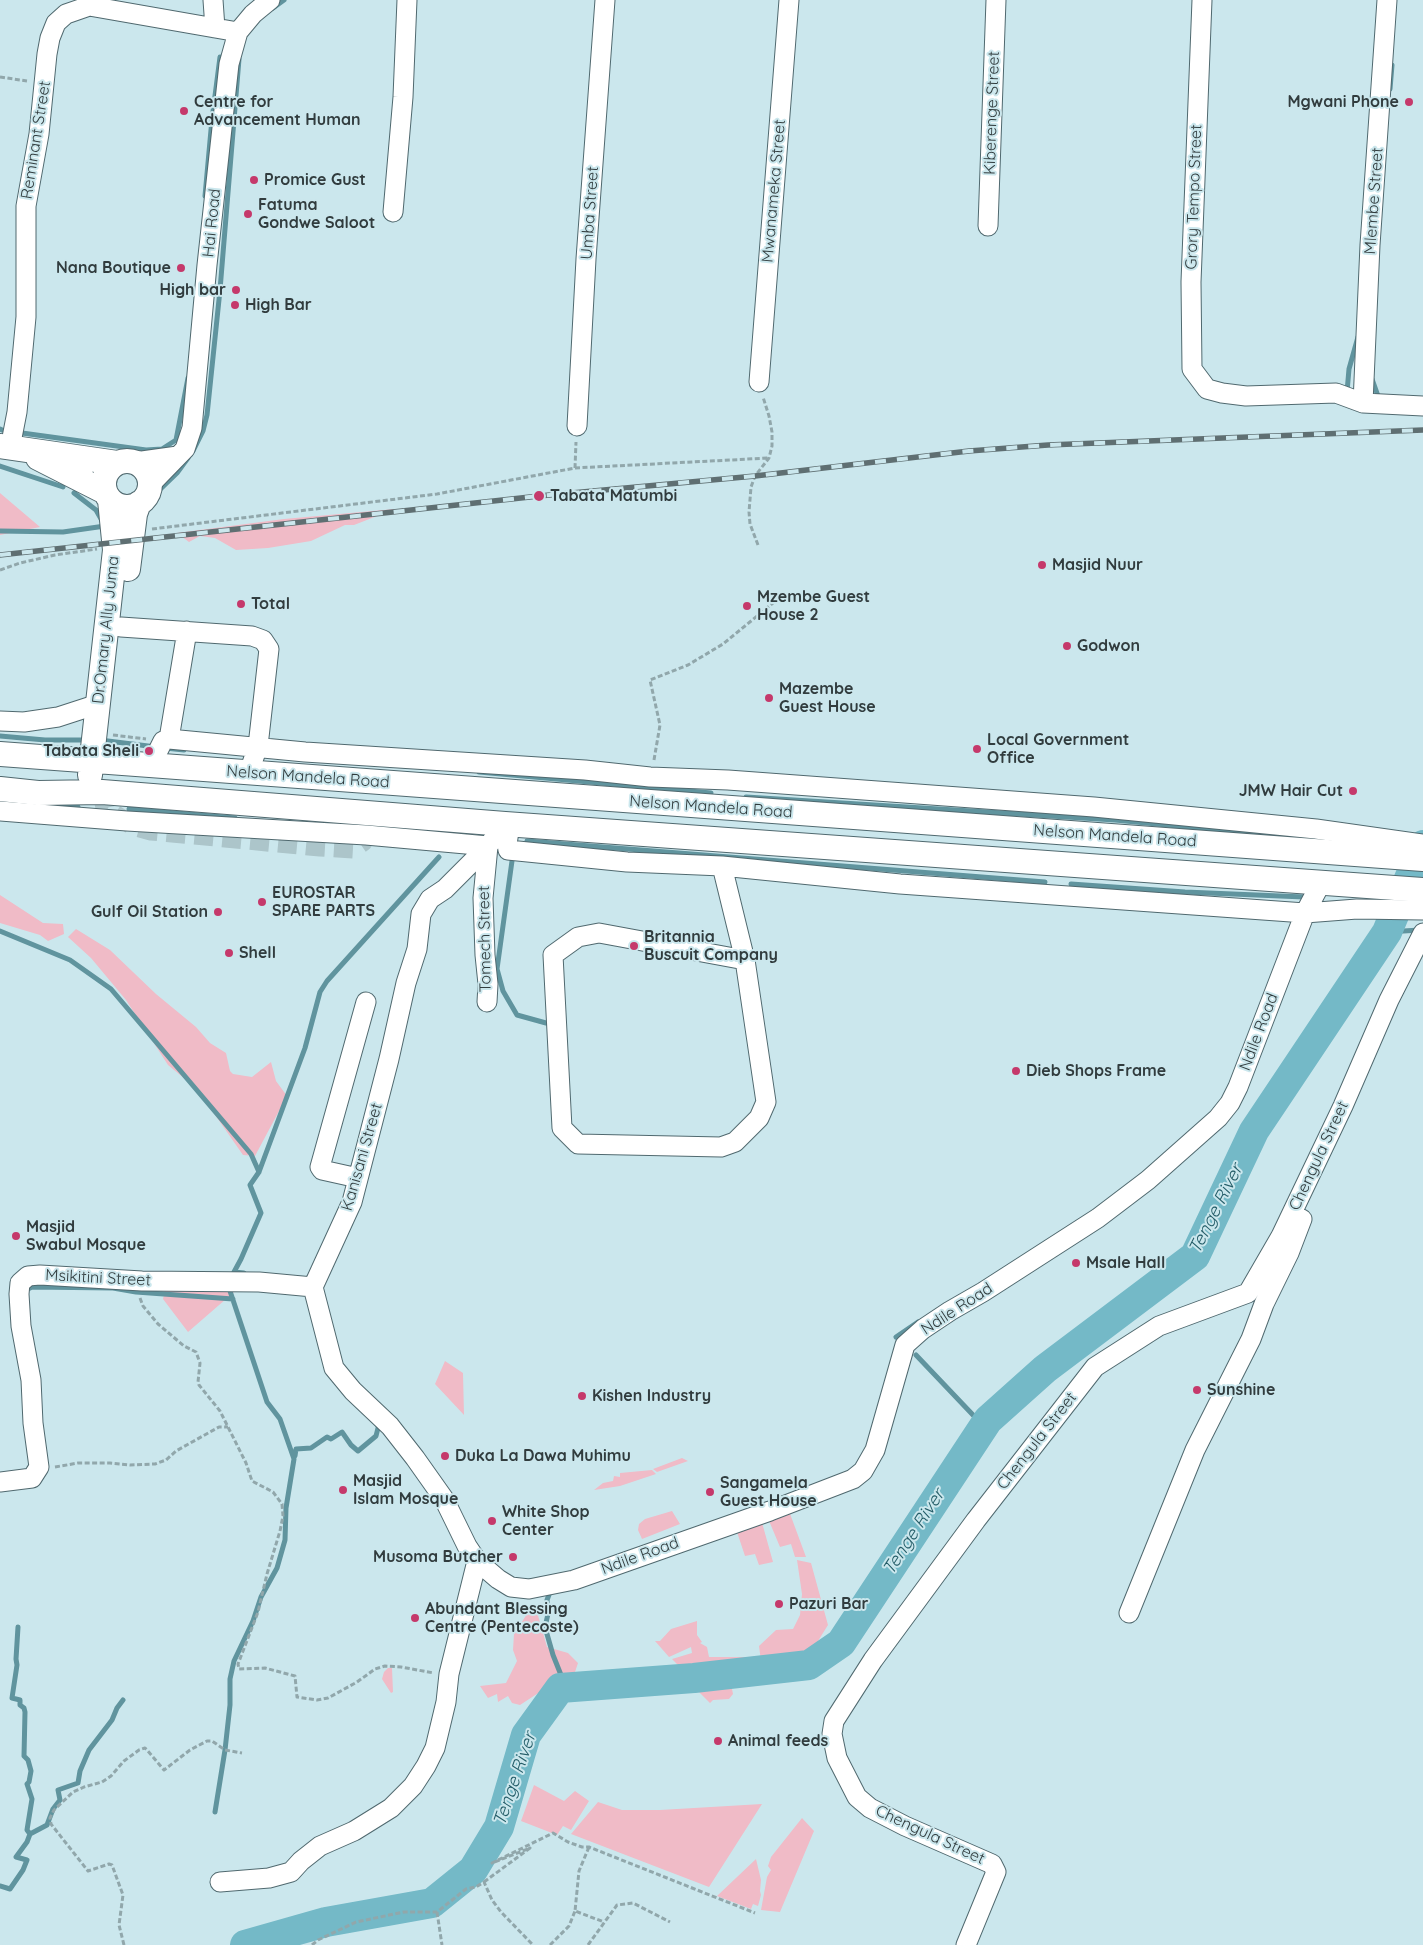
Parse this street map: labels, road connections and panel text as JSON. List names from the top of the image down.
{
  "streets": {
    "main road": ["Dr.Omary Ally Juma", "Nelson Mandela Road"],
    "street": [
      "Kiberenge Street",
      "Reminant Street",
      "Mwanameka Street",
      "Grory Tempo Street",
      "Mlembe Street",
      "Umba Street",
      "Hai Road",
      "Tomech Street",
      "Ndile Road",
      "Chengula Street",
      "Kanisani Street",
      "Msikitini Street"
    ]
  },
  "crossings": [
    ["Reminant Street", "Hai Road"],
    ["Grory Tempo Street", "Mlembe Street"],
    ["Hai Road", "Dr.Omary Ally Juma"],
    ["Dr.Omary Ally Juma", "Nelson Mandela Road"],
    ["Nelson Mandela Road", "Ndile Road"],
    ["Nelson Mandela Road", "Kanisani Street"],
    ["Tomech Street", "Kanisani Street"],
    ["Kanisani Street", "Msikitini Street"]
  ],
  "water": ["Tenge River"],
  "places": [
    "Mgwani Phone",
    "Centre for Advancement Human",
    "Promice Gust",
    "Fatuma Gondwe Saloot",
    "Nana Boutique",
    "High bar",
    "High Bar",
    "Tabata Matumbi",
    "Masjid Nuur",
    "Total",
    "Mzembe Guest House 2",
    "Godwon",
    "Mazembe Guest House",
    "Local Government Office",
    "Tabata Sheli",
    "JMW Hair Cut",
    "EUROSTAR SPARE PARTS",
    "Gulf Oil Station",
    "Britannia Buscuit Company",
    "Shell",
    "Dieb Shops Frame",
    "Masjid Swabul Mosque",
    "Msale Hall",
    "Sunshine",
    "Kishen Industry",
    "Duka La Dawa Muhimu",
    "Masjid Islam Mosque",
    "Sangamela Guest House",
    "White Shop Center",
    "Musoma Butcher",
    "Pazuri Bar",
    "Abundant Blessing Centre (Pentecoste)",
    "Animal feeds"
  ]
}
